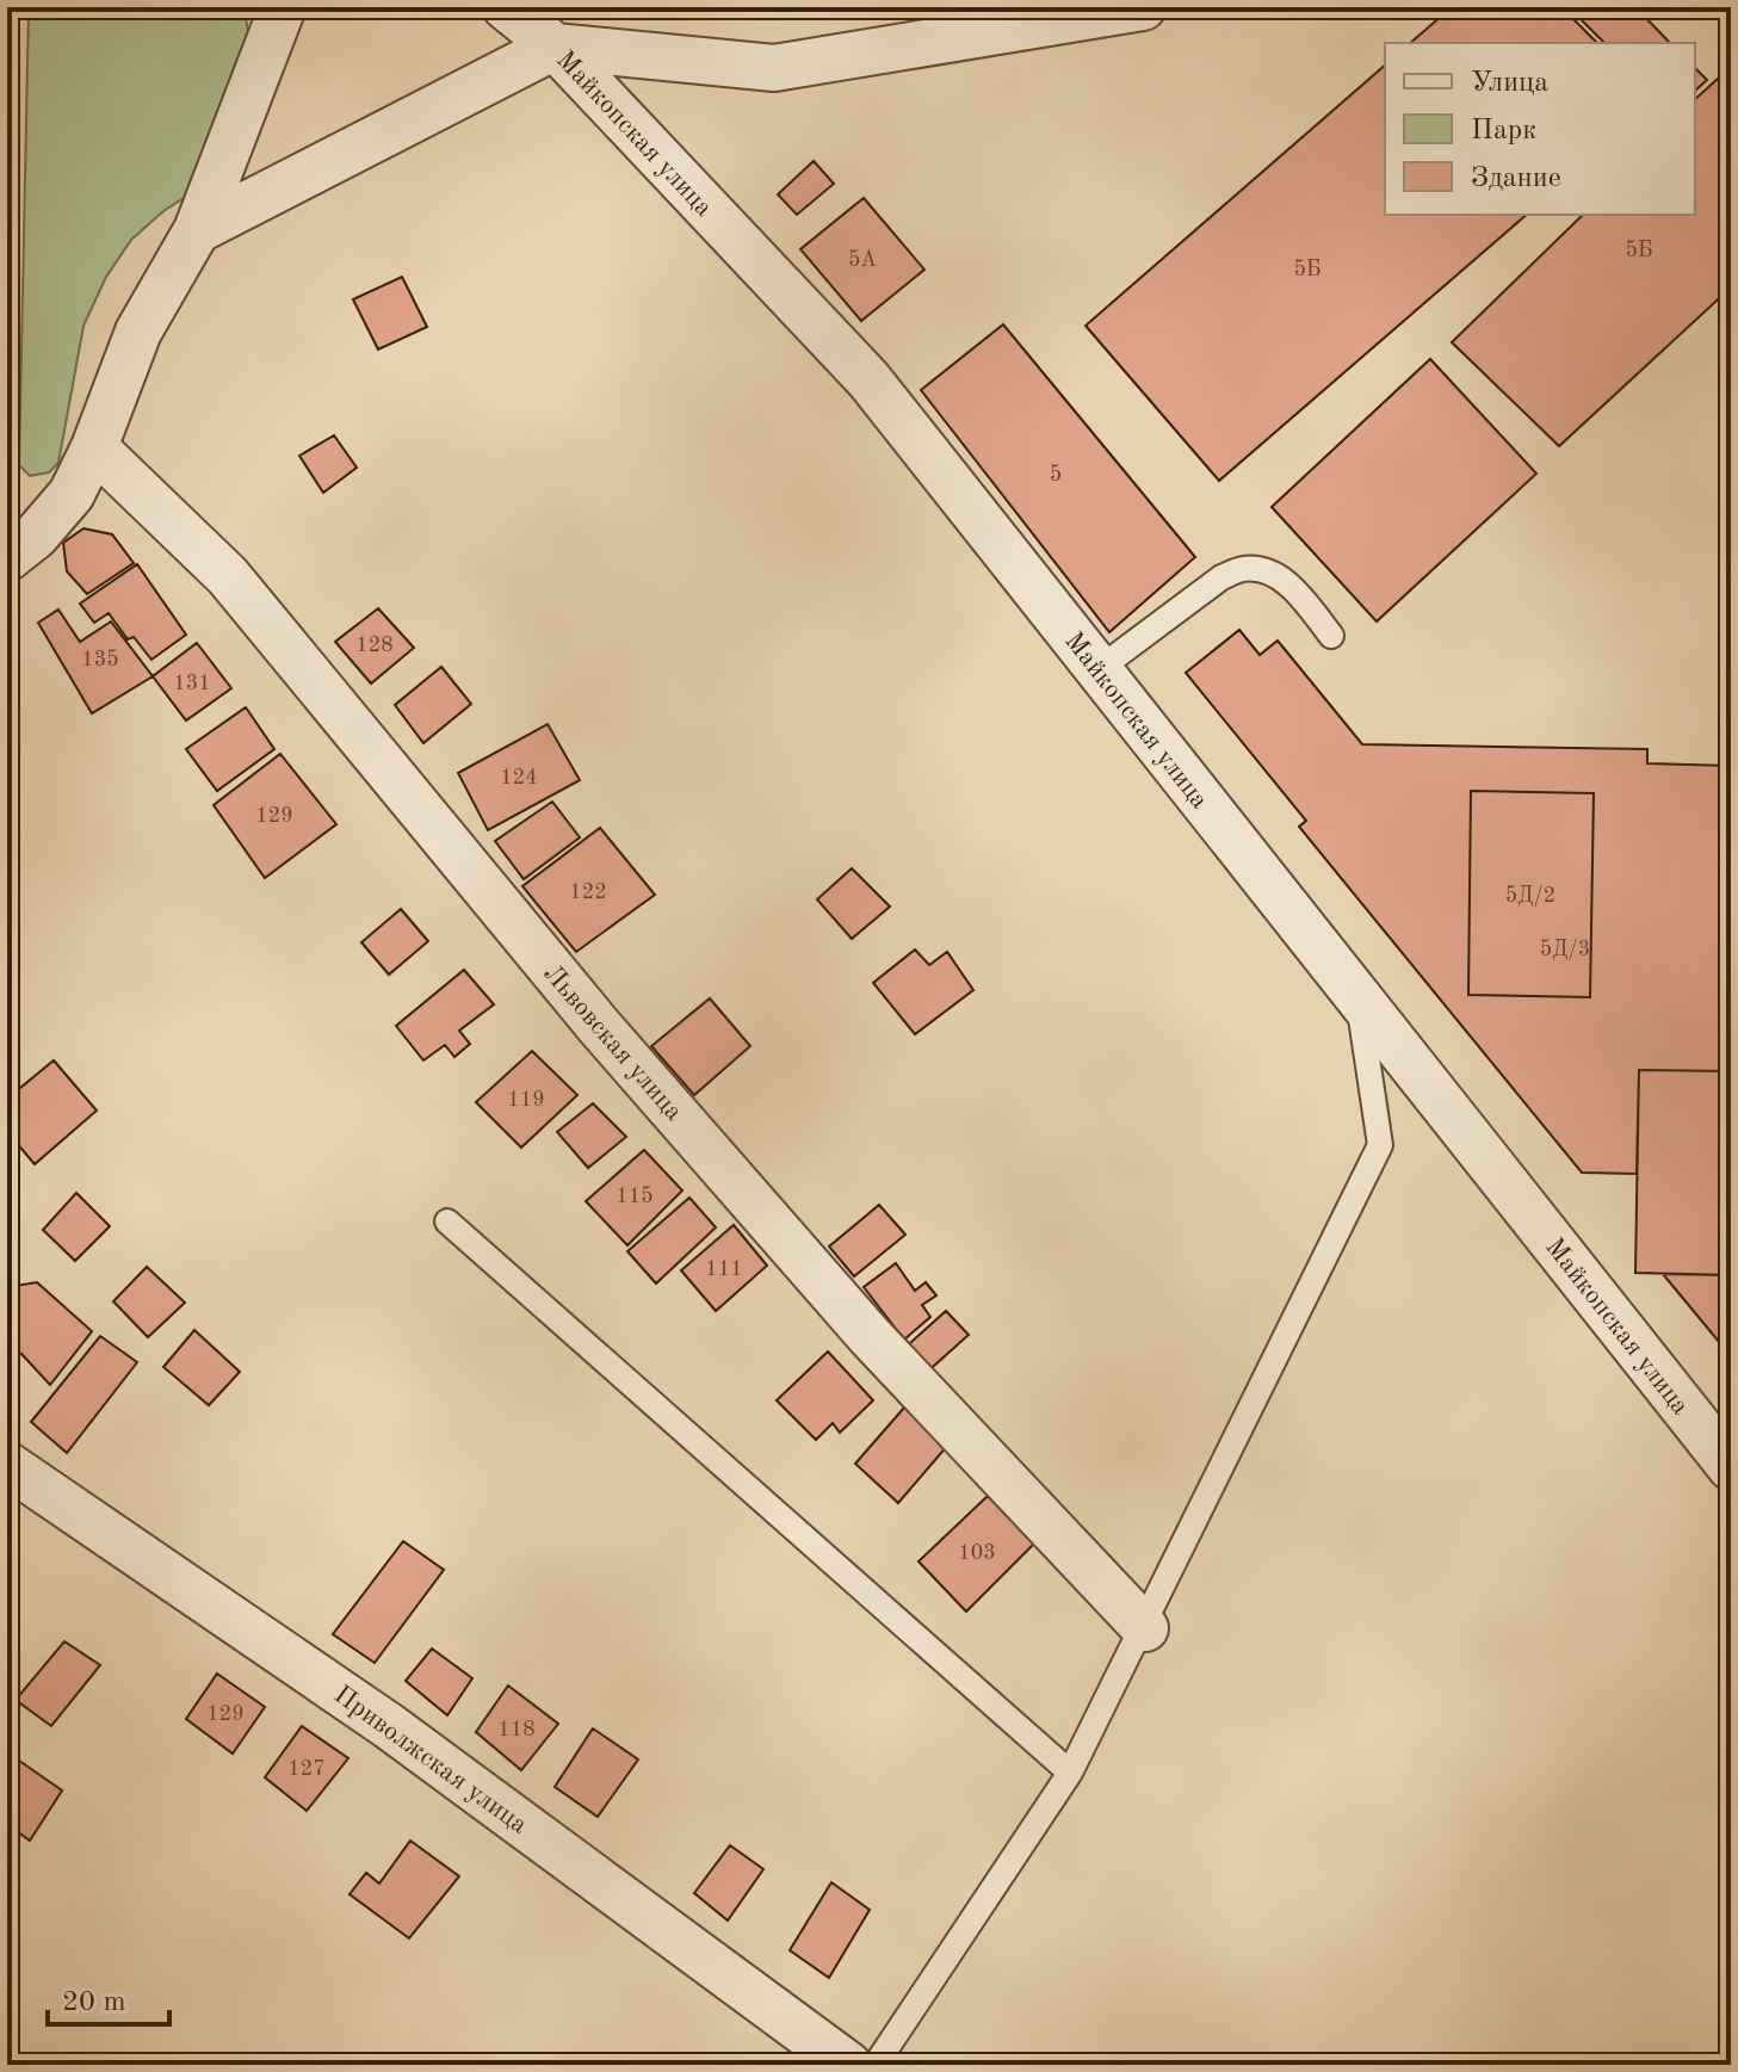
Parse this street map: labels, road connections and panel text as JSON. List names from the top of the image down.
{
  "streets": {
    "street": ["Майкопская улица", "Львовская улица", "Приволжская улица"]
  },
  "house_numbers": [
    "5Б",
    "5А",
    "5Б",
    "5",
    "128",
    "135",
    "131",
    "124",
    "129",
    "122",
    "5Д/2",
    "5Д/3",
    "119",
    "115",
    "111",
    "103",
    "129",
    "118",
    "127"
  ],
  "legend": ["Улица", "Парк", "Здание"],
  "scale_bar": "20 m"
}
